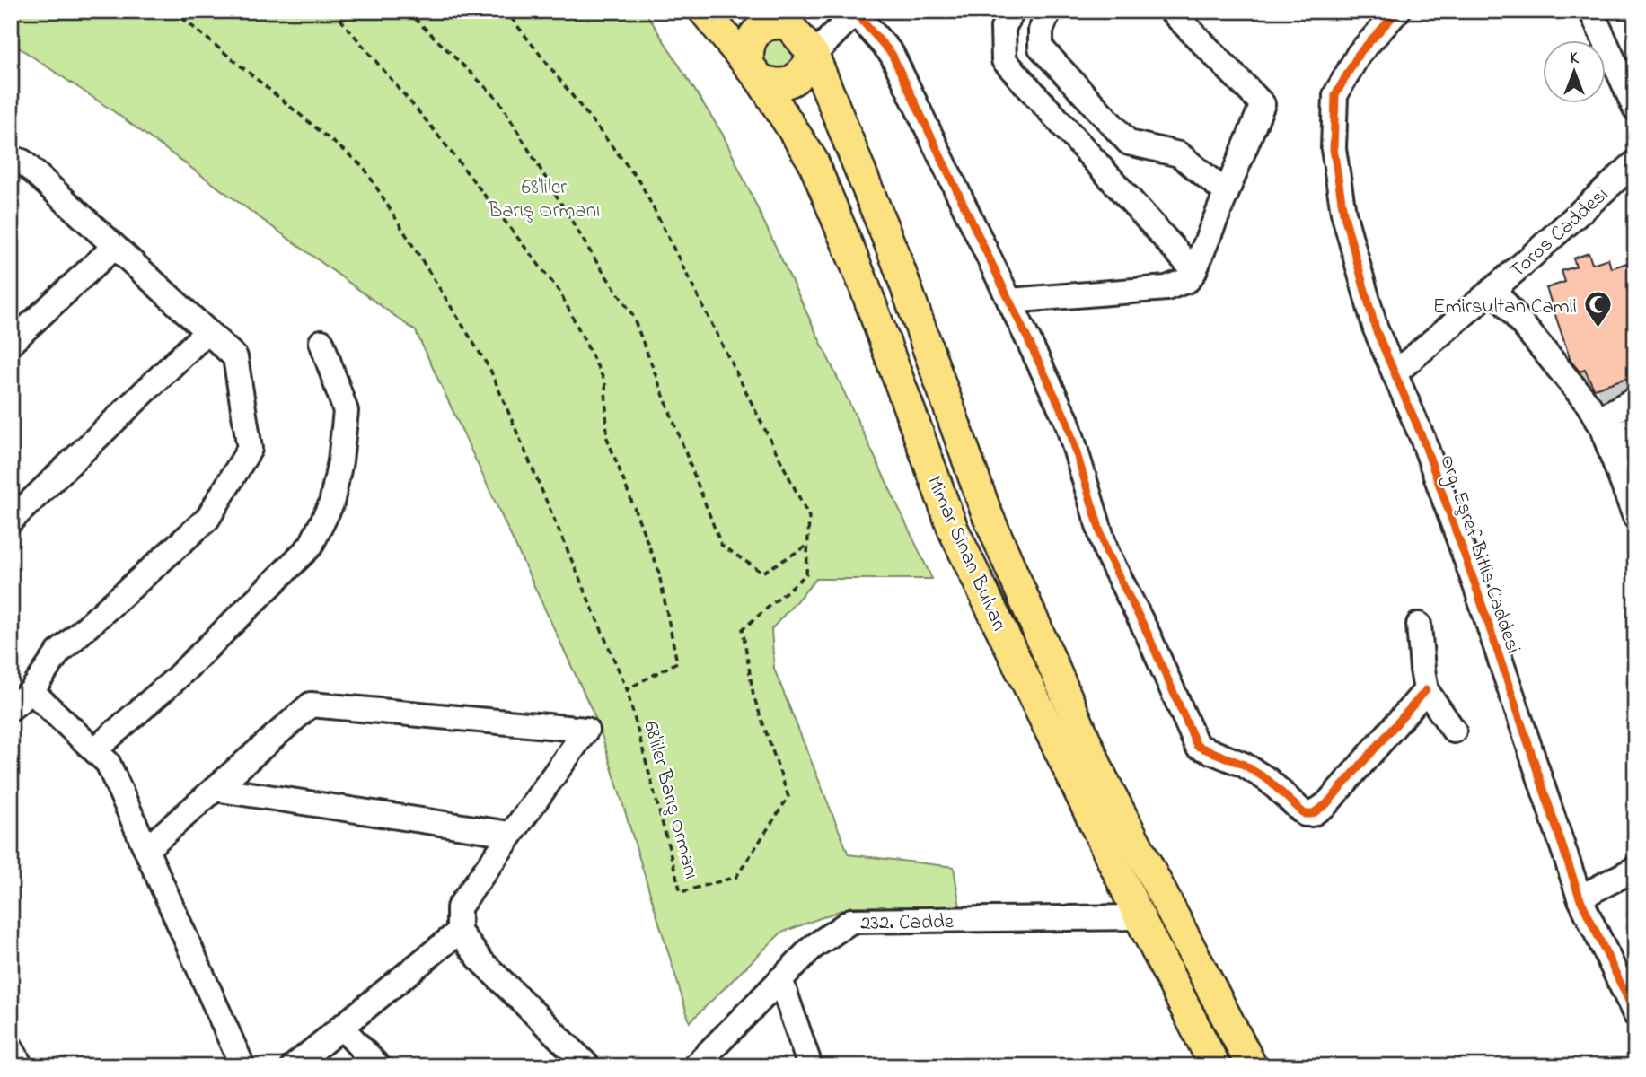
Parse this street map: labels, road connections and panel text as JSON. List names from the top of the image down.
{
  "streets": {
    "main road": ["Mimar Sinan Bulvarı"],
    "street": ["Toros Caddesi", "Org. Eşref Bitlis Caddesi", "232. Cadde"],
    "path": ["68'liler Barış Ormanı"]
  },
  "crossings": [
    ["Toros Caddesi", "Org. Eşref Bitlis Caddesi"],
    ["Mimar Sinan Bulvarı", "232. Cadde"]
  ],
  "parks": ["68'liler Barış Ormanı"],
  "places": {
    "mosque": ["Emirsultan Camii"]
  },
  "north": "top"
}
